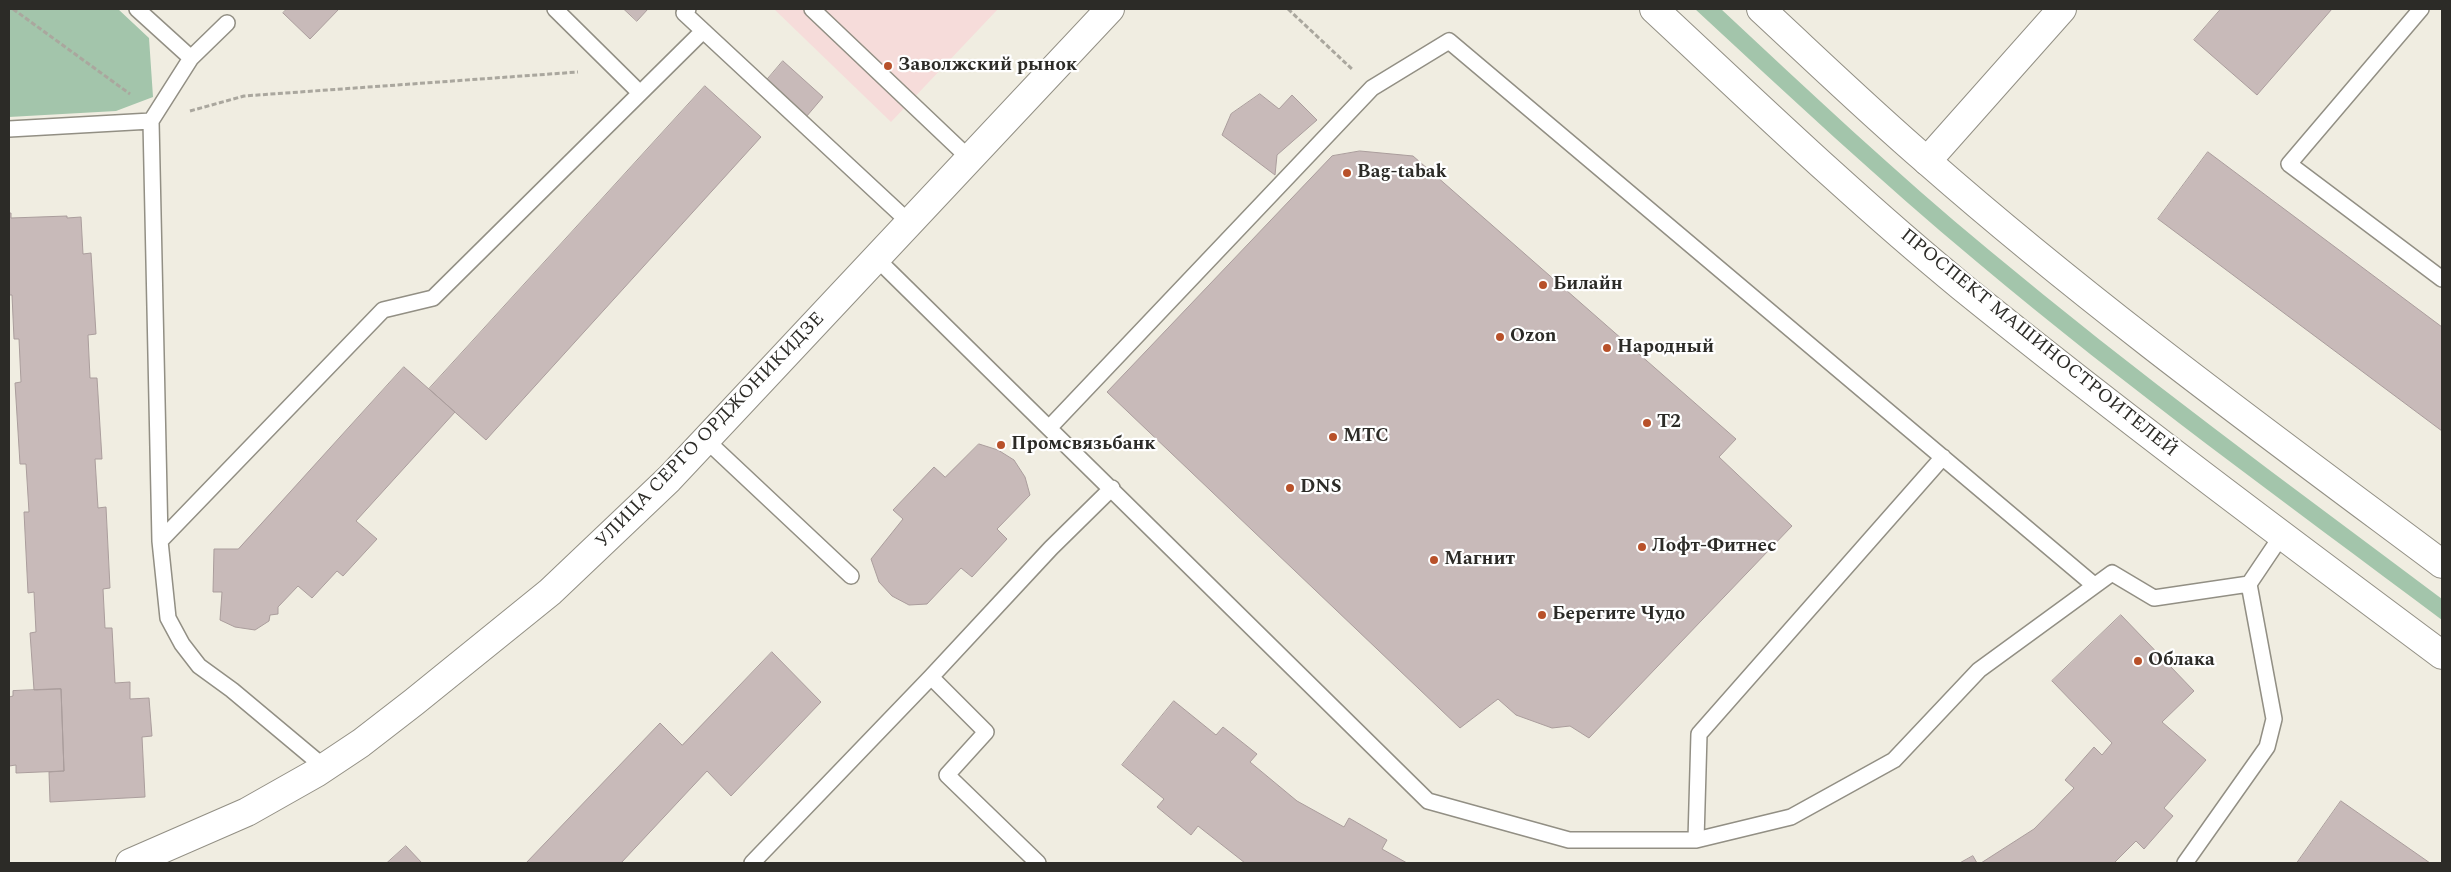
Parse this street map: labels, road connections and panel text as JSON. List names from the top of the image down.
{
  "streets": {
    "main road": ["ПРОСПЕКТ МАШИНОСТРОИТЕЛЕЙ", "УЛИЦА СЕРГО ОРДЖОНИКИДЗЕ"]
  },
  "places": [
    "Заволжский рынок",
    "Bag-tabak",
    "Билайн",
    "Ozon",
    "Народный",
    "T2",
    "МТС",
    "Промсвязьбанк",
    "DNS",
    "Лофт-Фитнес",
    "Магнит",
    "Берегите Чудо",
    "Облака"
  ]
}
